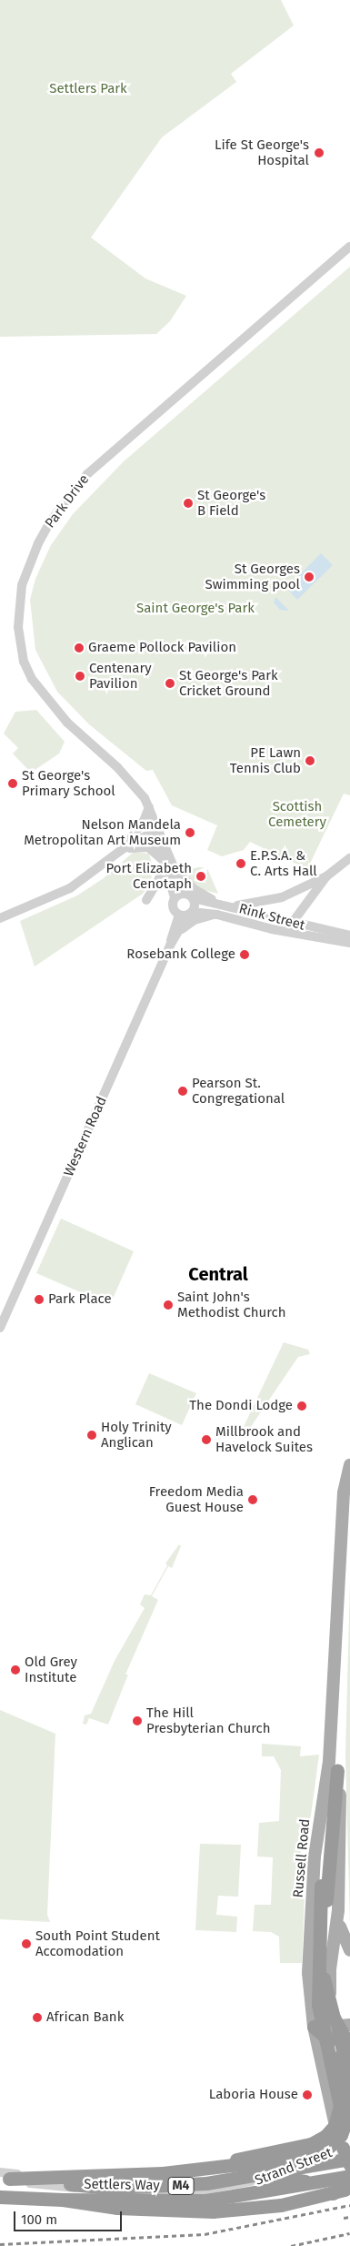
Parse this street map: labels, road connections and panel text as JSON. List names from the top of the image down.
{
  "streets": {
    "highway": ["Settlers Way", "M4"],
    "main road": ["Russell Road"],
    "street": [
      "Park Drive",
      "Rink Street",
      "Western Road",
      "Strand Street"
    ]
  },
  "crossings": [
    ["Park Drive", "Rink Street"],
    ["Park Drive", "Western Road"],
    ["Rink Street", "Western Road"],
    ["Strand Street", "Settlers Way"]
  ],
  "districts": ["Central"],
  "parks": ["Settlers Park", "Saint George's Park", "Scottish Cemetery"],
  "places": [
    "Life St George's Hospital",
    "St George's B Field",
    "St Georges Swimming pool",
    "Graeme Pollock Pavilion",
    "Centenary Pavilion",
    "St George's Park Cricket Ground",
    "PE Lawn Tennis Club",
    "St George's Primary School",
    "Nelson Mandela Metropolitan Art Museum",
    "E.P.S.A. & C. Arts Hall",
    "Port Elizabeth Cenotaph",
    "Rosebank College",
    "Pearson St. Congregational",
    "Park Place",
    "Saint John's Methodist Church",
    "The Dondi Lodge",
    "Holy Trinity Anglican",
    "Millbrook and Havelock Suites",
    "Freedom Media Guest House",
    "Old Grey Institute",
    "The Hill Presbyterian Church",
    "South Point Student Accomodation",
    "African Bank",
    "Laboria House"
  ],
  "scale_bar": "100 m"
}
